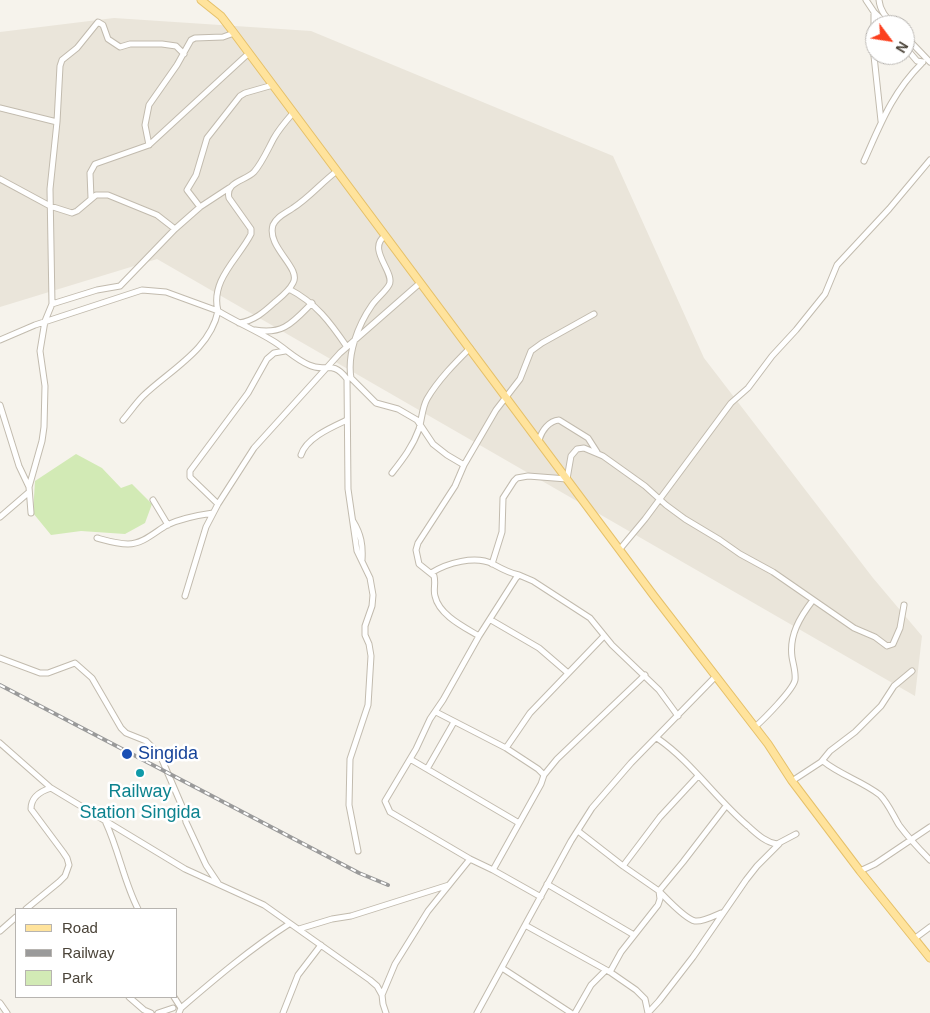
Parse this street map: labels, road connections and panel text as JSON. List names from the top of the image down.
{
  "places": ["Singida", "Railway Station Singida"],
  "legend": ["Road", "Railway", "Park"],
  "north": "bottom right"
}
